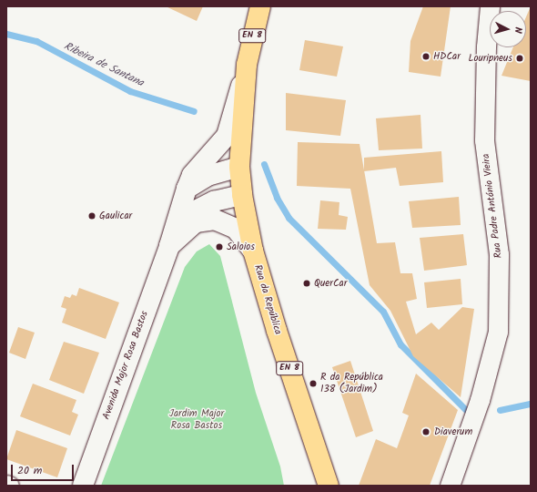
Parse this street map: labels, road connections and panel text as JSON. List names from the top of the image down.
{
  "streets": {
    "main road": ["EN 8", "Rua da República"],
    "street": ["Rua Padre António Vieira", "Avenida Major Rosa Bastos"]
  },
  "crossings": [
    ["EN 8", "Rua da República"]
  ],
  "water": ["Ribeira de Santana"],
  "parks": ["Jardim Major Rosa Bastos"],
  "places": [
    "HDCar",
    "Louripneus",
    "Gaulicar",
    "Saloios",
    "QuerCar",
    "R da República 138 (Jardim)",
    "Diaverum"
  ],
  "scale_bar": "20 m",
  "north": "right"
}
